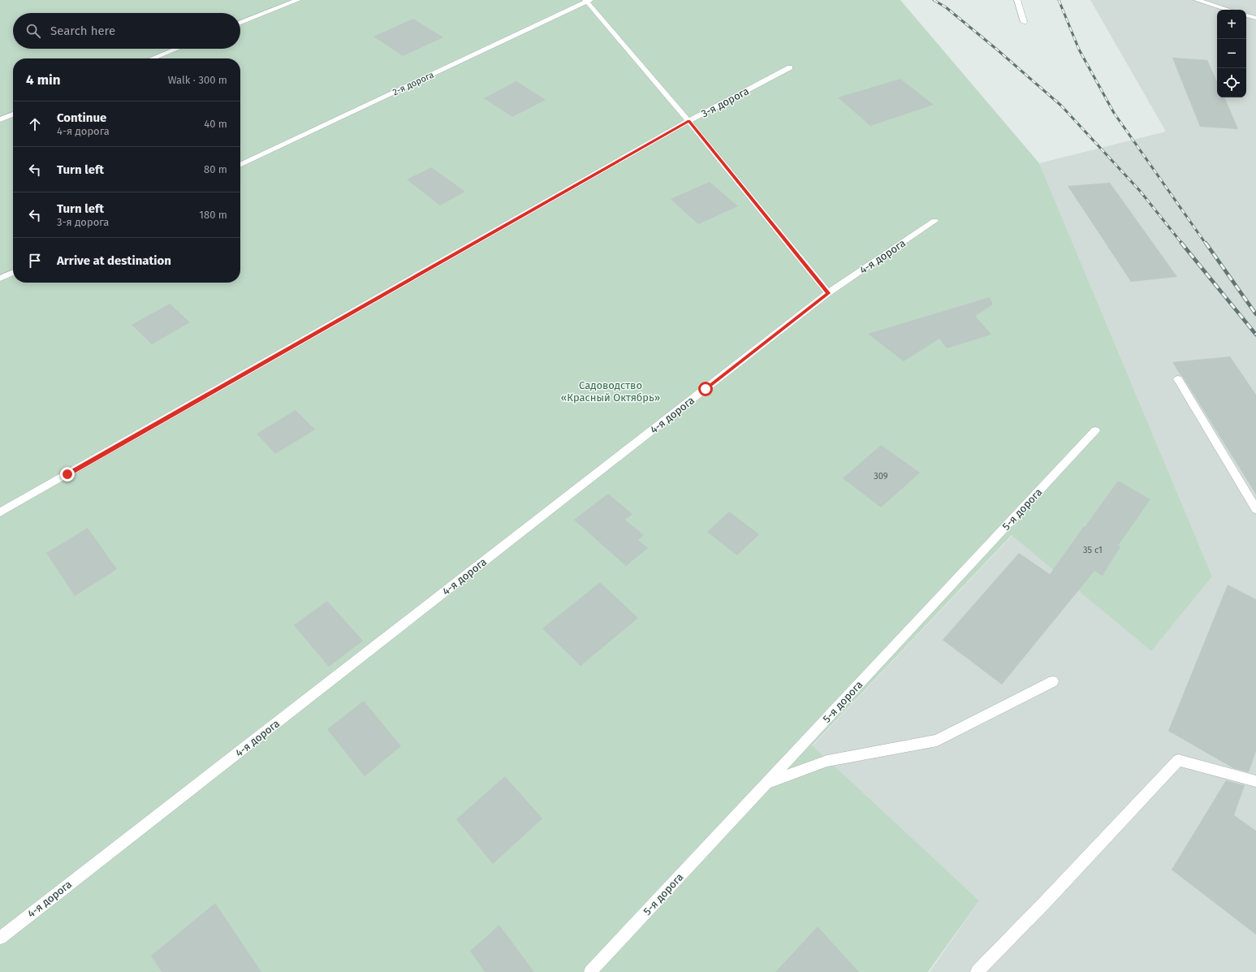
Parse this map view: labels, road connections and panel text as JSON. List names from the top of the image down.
{
  "streets": {
    "lane": [
      "2-я дорога",
      "3-я дорога",
      "4-я дорога",
      "5-я дорога"
    ]
  },
  "parks": ["Садоводство «Красный Октябрь»"],
  "house_numbers": ["309", "35 с1"],
  "page": {
    "map_buttons": ["+", "−"],
    "search": "Search here",
    "heading": ["4 min", "Walk · 300 m"],
    "list": [
      ["Continue", "4-я дорога", "40 m"],
      ["Turn left", "80 m"],
      ["Turn left", "3-я дорога", "180 m"],
      "Arrive at destination"
    ]
  }
}
